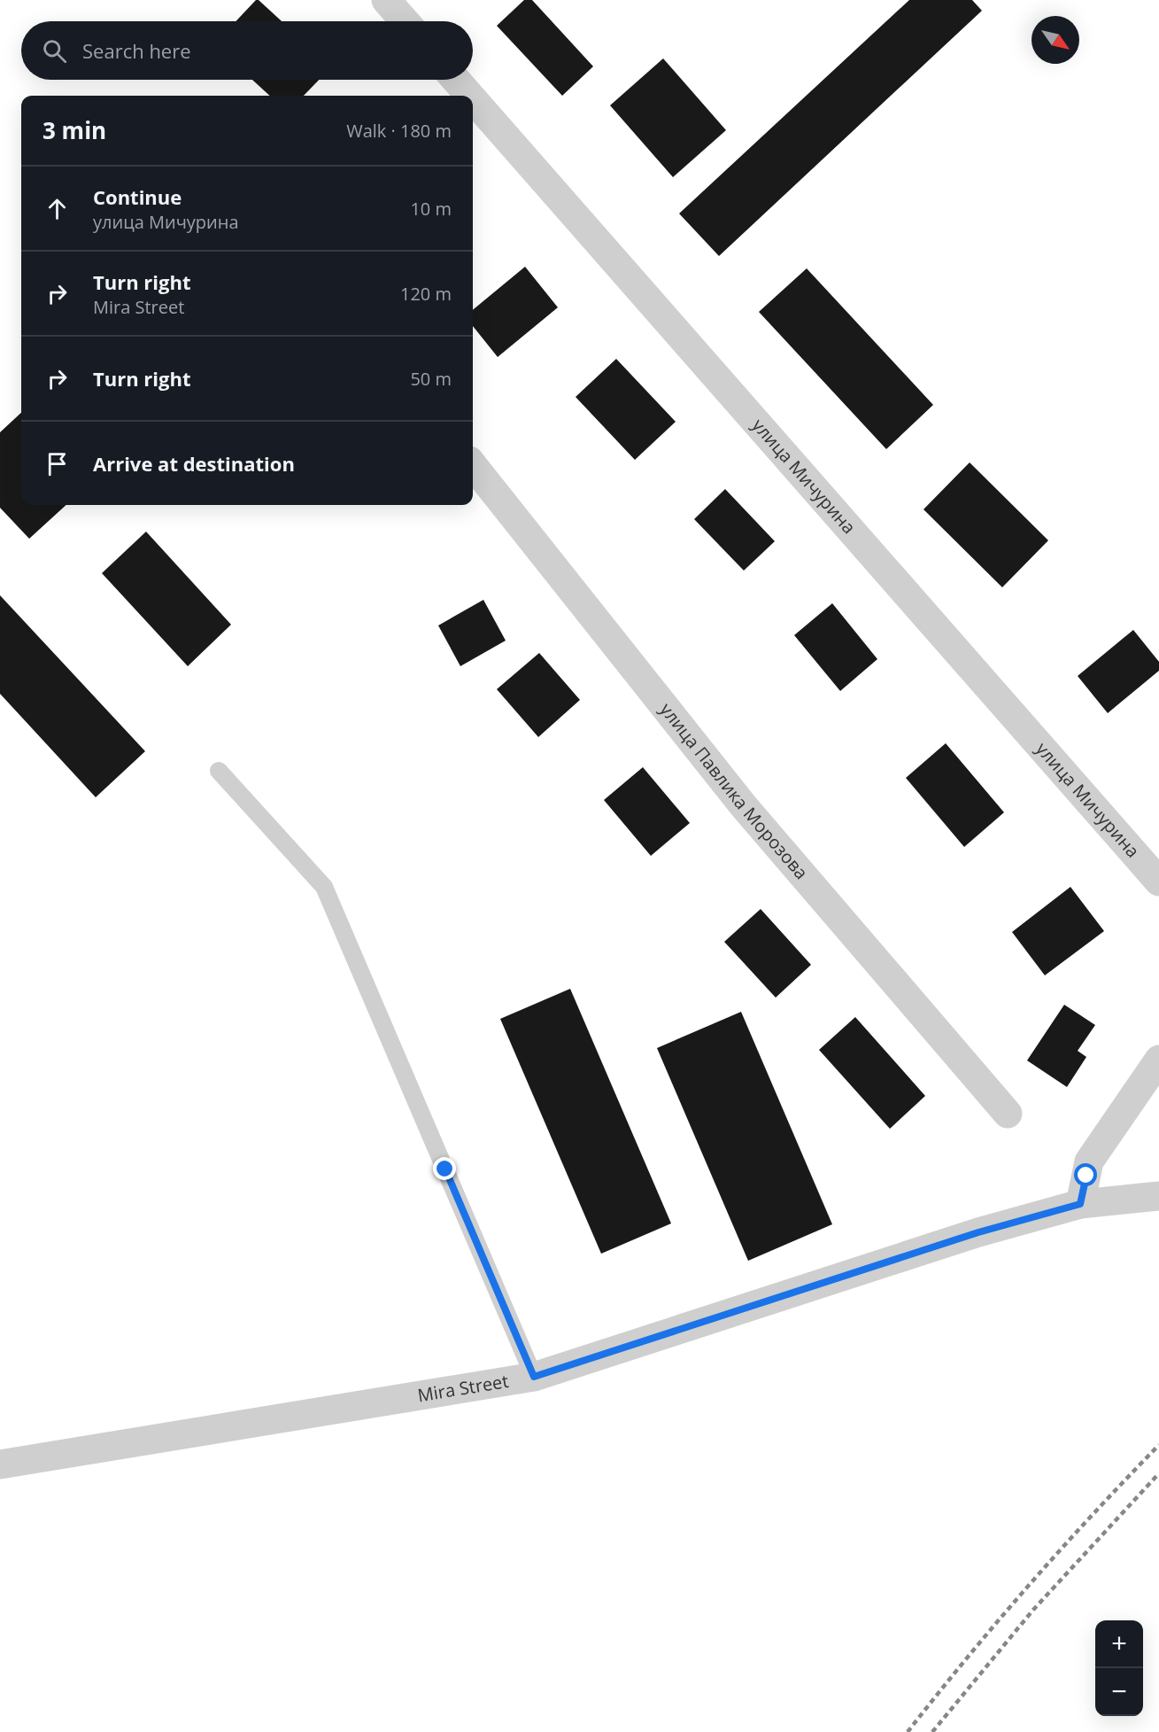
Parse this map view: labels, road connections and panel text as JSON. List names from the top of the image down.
{
  "streets": {
    "street": ["улица Мичурина", "улица Павлика Морозова", "Mira Street"]
  },
  "north": "bottom right",
  "page": {
    "search": "Search here",
    "heading": ["3 min", "Walk · 180 m"],
    "list": [
      ["Continue", "улица Мичурина", "10 m"],
      ["Turn right", "Mira Street", "120 m"],
      ["Turn right", "50 m"],
      "Arrive at destination"
    ],
    "map_buttons": ["+", "−"]
  }
}
